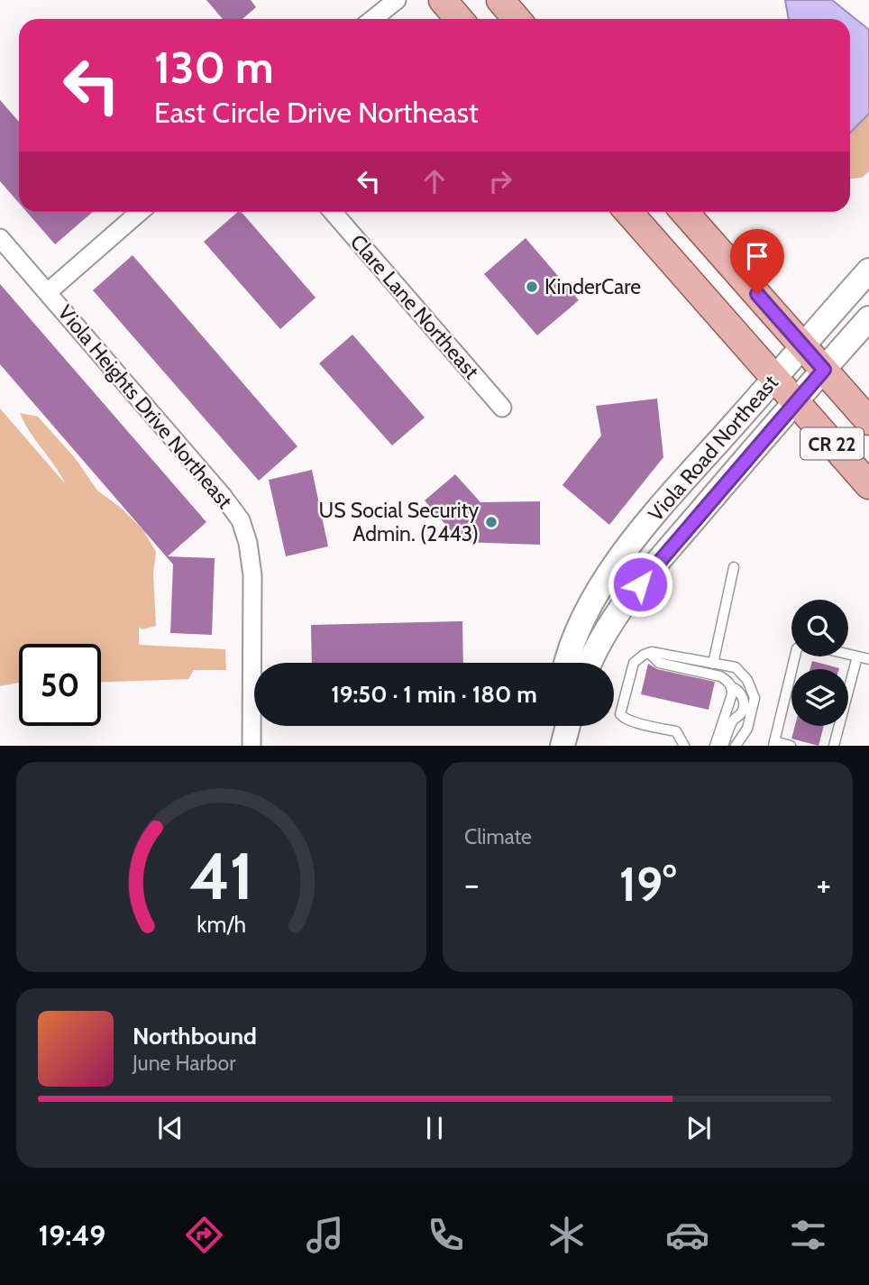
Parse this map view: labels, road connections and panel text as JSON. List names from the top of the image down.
{
  "streets": {
    "main road": ["CR 22", "Viola Road Northeast"],
    "street": ["Clare Lane Northeast", "Viola Heights Drive Northeast"]
  },
  "crossings": [
    ["CR 22", "Viola Road Northeast"]
  ],
  "places": ["KinderCare", "US Social Security Admin. (2443)"],
  "page": {
    "turn": ["130 m", "East Circle Drive Northeast"],
    "limit": "50",
    "trip": "19:50 · 1 min · 180 m",
    "tile": "Climate",
    "heat": ["−", "19°", "+"],
    "song": ["Northbound", "June Harbor"],
    "tabs": "19:49",
    "gauge": ["41", "km/h"]
  }
}
